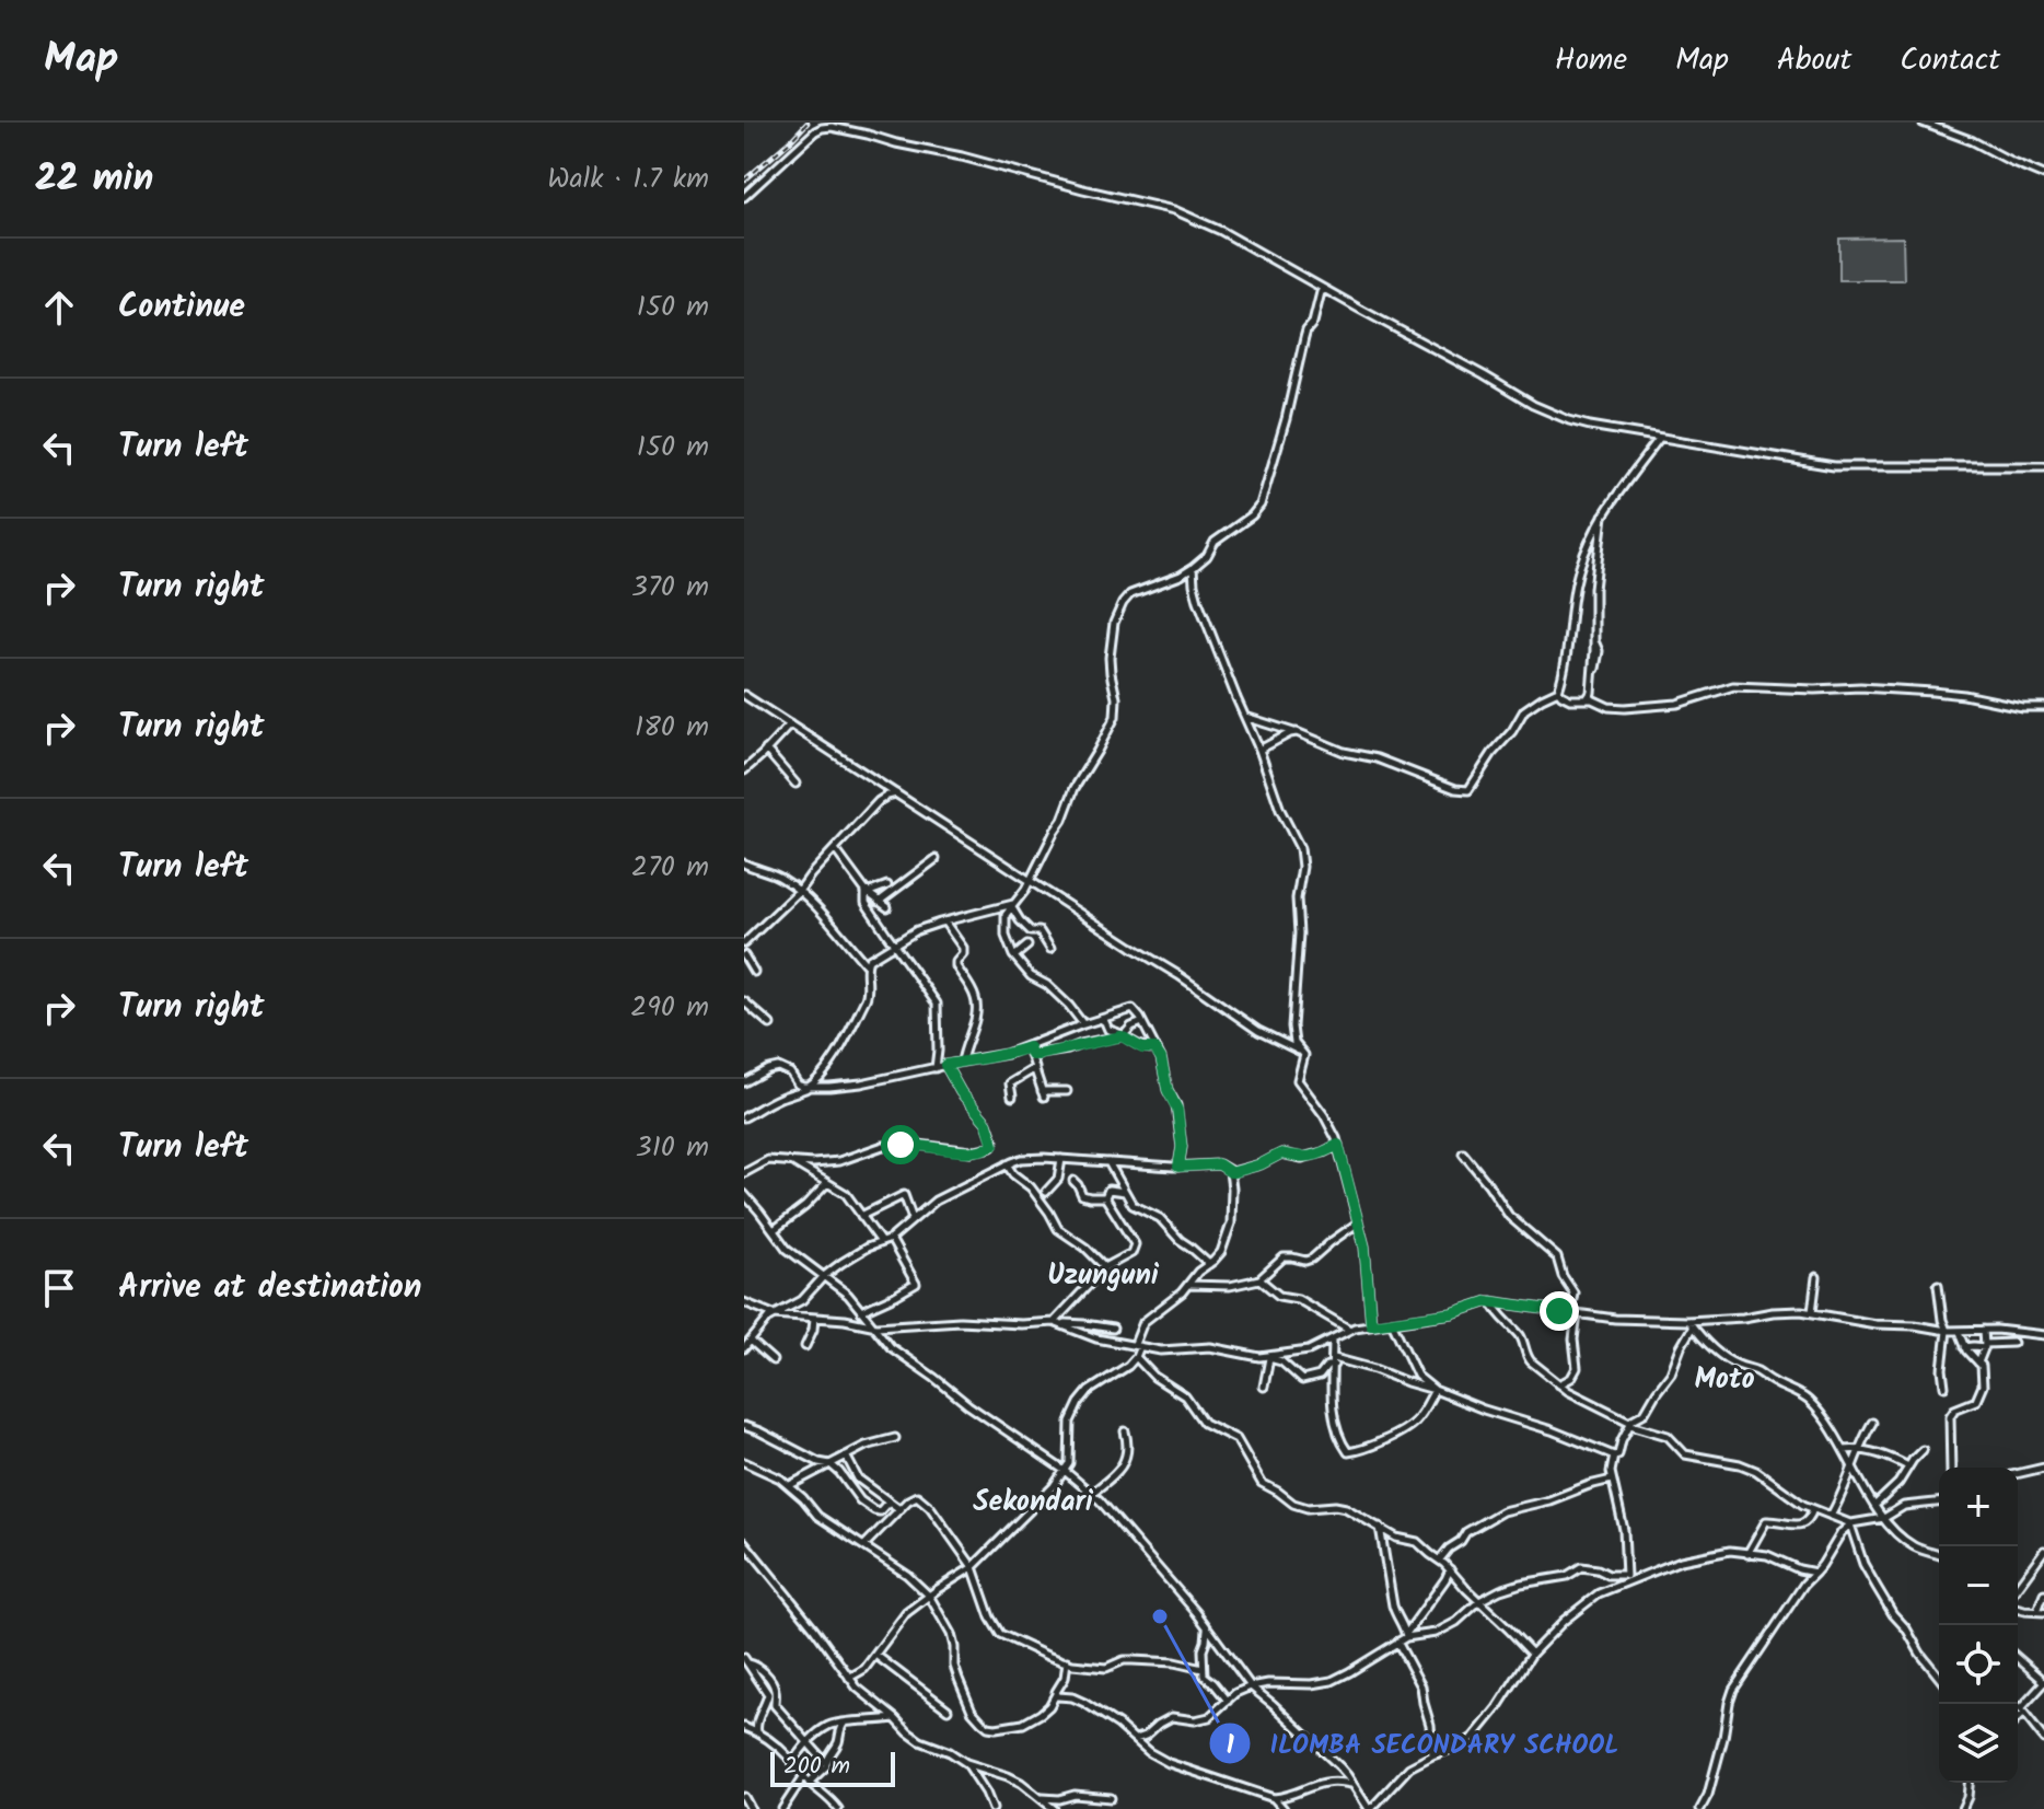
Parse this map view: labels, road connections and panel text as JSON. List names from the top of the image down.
{
  "districts": ["Uzunguni", "Moto", "Sekondari"],
  "places": ["ILOMBA SECONDARY SCHOOL"],
  "scale_bar": "200 m",
  "page": {
    "header": "Map",
    "nav": [
      "Home",
      "Map",
      "About",
      "Contact"
    ],
    "heading": ["22 min", "Walk · 1.7 km"],
    "list": [
      ["Continue", "150 m"],
      ["Turn left", "150 m"],
      ["Turn right", "370 m"],
      ["Turn right", "180 m"],
      ["Turn left", "270 m"],
      ["Turn right", "290 m"],
      ["Turn left", "310 m"],
      "Arrive at destination"
    ],
    "map_buttons": ["+", "−"],
    "scale": "200 m"
  }
}
